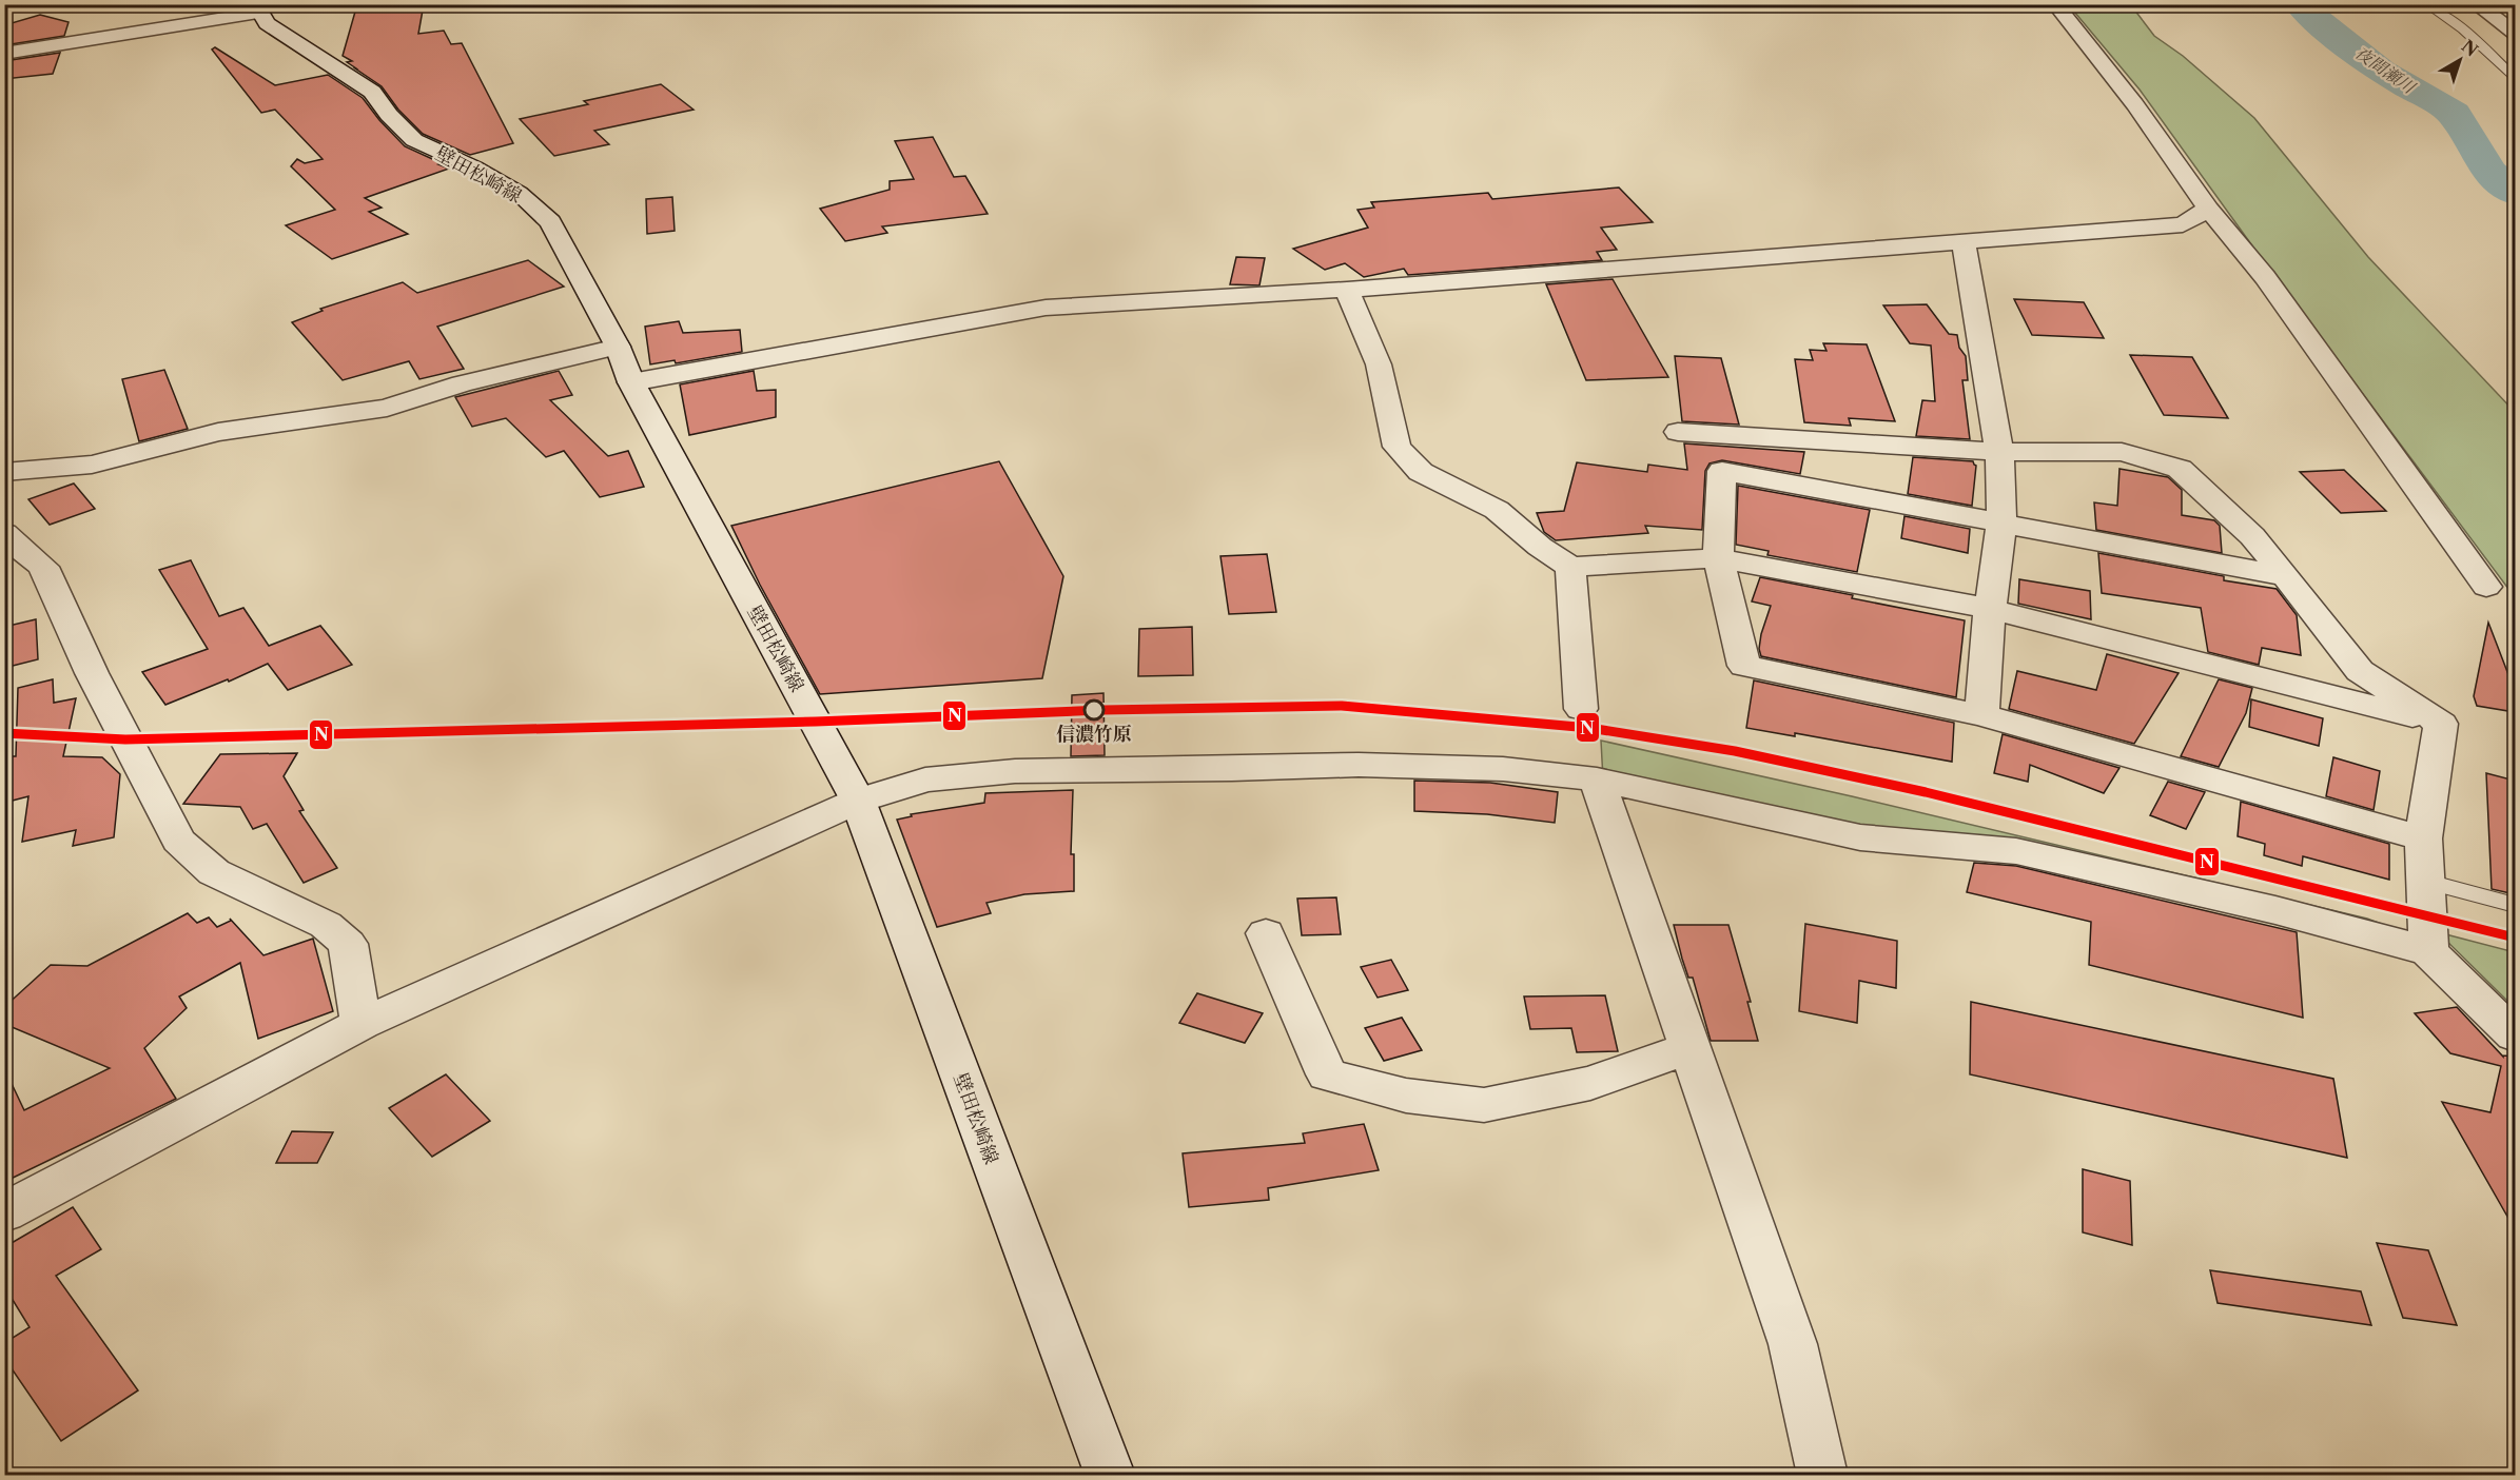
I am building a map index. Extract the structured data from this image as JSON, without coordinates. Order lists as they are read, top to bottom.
{
  "streets": {
    "street": ["壁田松崎線"]
  },
  "water": ["夜間瀬川"],
  "places": ["信濃竹原"],
  "lines": ["transit line N"],
  "north": "top right"
}
